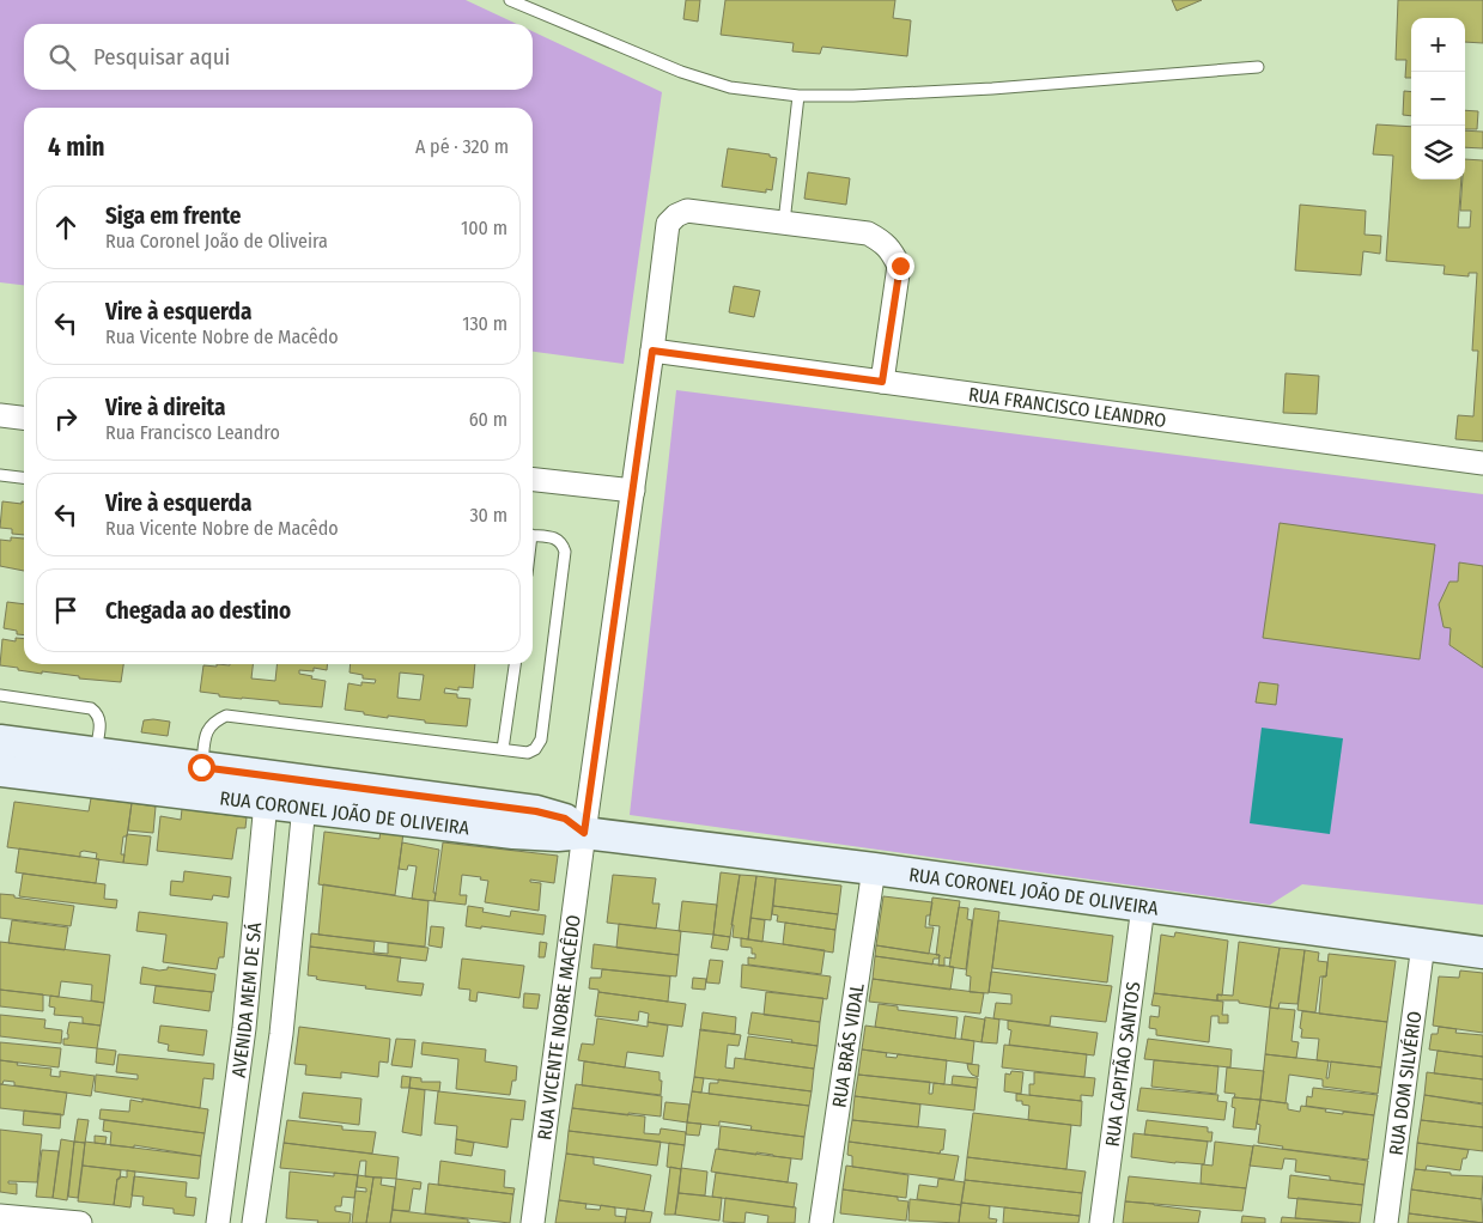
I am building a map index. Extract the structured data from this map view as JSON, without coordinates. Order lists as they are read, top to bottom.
{
  "streets": {
    "street": [
      "RUA FRANCISCO LEANDRO",
      "RUA CORONEL JOÃO DE OLIVEIRA",
      "AVENIDA MEM DE SÁ",
      "RUA VICENTE NOBRE MACÊDO",
      "RUA BRÁS VIDAL",
      "RUA CAPITÃO SANTOS",
      "RUA DOM SILVÉRIO"
    ]
  },
  "crossings": [
    ["RUA FRANCISCO LEANDRO", "RUA VICENTE NOBRE MACÊDO"],
    ["RUA CORONEL JOÃO DE OLIVEIRA", "AVENIDA MEM DE SÁ"],
    ["RUA CORONEL JOÃO DE OLIVEIRA", "RUA VICENTE NOBRE MACÊDO"],
    ["RUA CORONEL JOÃO DE OLIVEIRA", "RUA BRÁS VIDAL"],
    ["RUA CORONEL JOÃO DE OLIVEIRA", "RUA CAPITÃO SANTOS"],
    ["RUA CORONEL JOÃO DE OLIVEIRA", "RUA DOM SILVÉRIO"]
  ],
  "page": {
    "map_buttons": ["+", "−"],
    "search": "Pesquisar aqui",
    "heading": ["4 min", "A pé · 320 m"],
    "list": [
      ["Siga em frente", "Rua Coronel João de Oliveira", "100 m"],
      ["Vire à esquerda", "Rua Vicente Nobre de Macêdo", "130 m"],
      ["Vire à direita", "Rua Francisco Leandro", "60 m"],
      ["Vire à esquerda", "Rua Vicente Nobre de Macêdo", "30 m"],
      "Chegada ao destino"
    ]
  }
}
